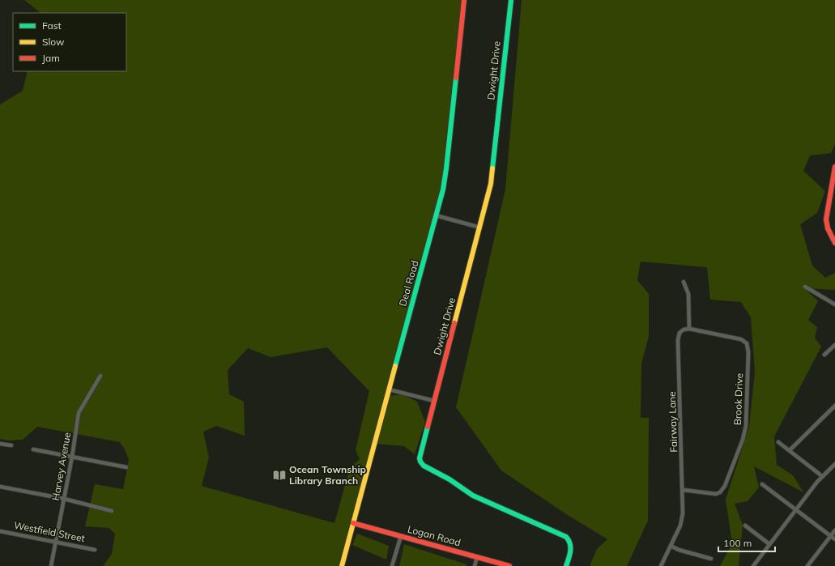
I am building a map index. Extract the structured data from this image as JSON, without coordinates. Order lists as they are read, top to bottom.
{
  "streets": {
    "street": [
      "Dwight Drive",
      "Deal Road",
      "Brook Drive",
      "Fairway Lane",
      "Harvey Avenue",
      "Westfield Street",
      "Logan Road"
    ]
  },
  "crossings": [
    ["Deal Road", "Logan Road"],
    ["Brook Drive", "Fairway Lane"],
    ["Harvey Avenue", "Westfield Street"]
  ],
  "places": {
    "library": ["Ocean Township Library Branch"]
  },
  "legend": ["Fast", "Slow", "Jam"],
  "scale_bar": "100 m"
}
